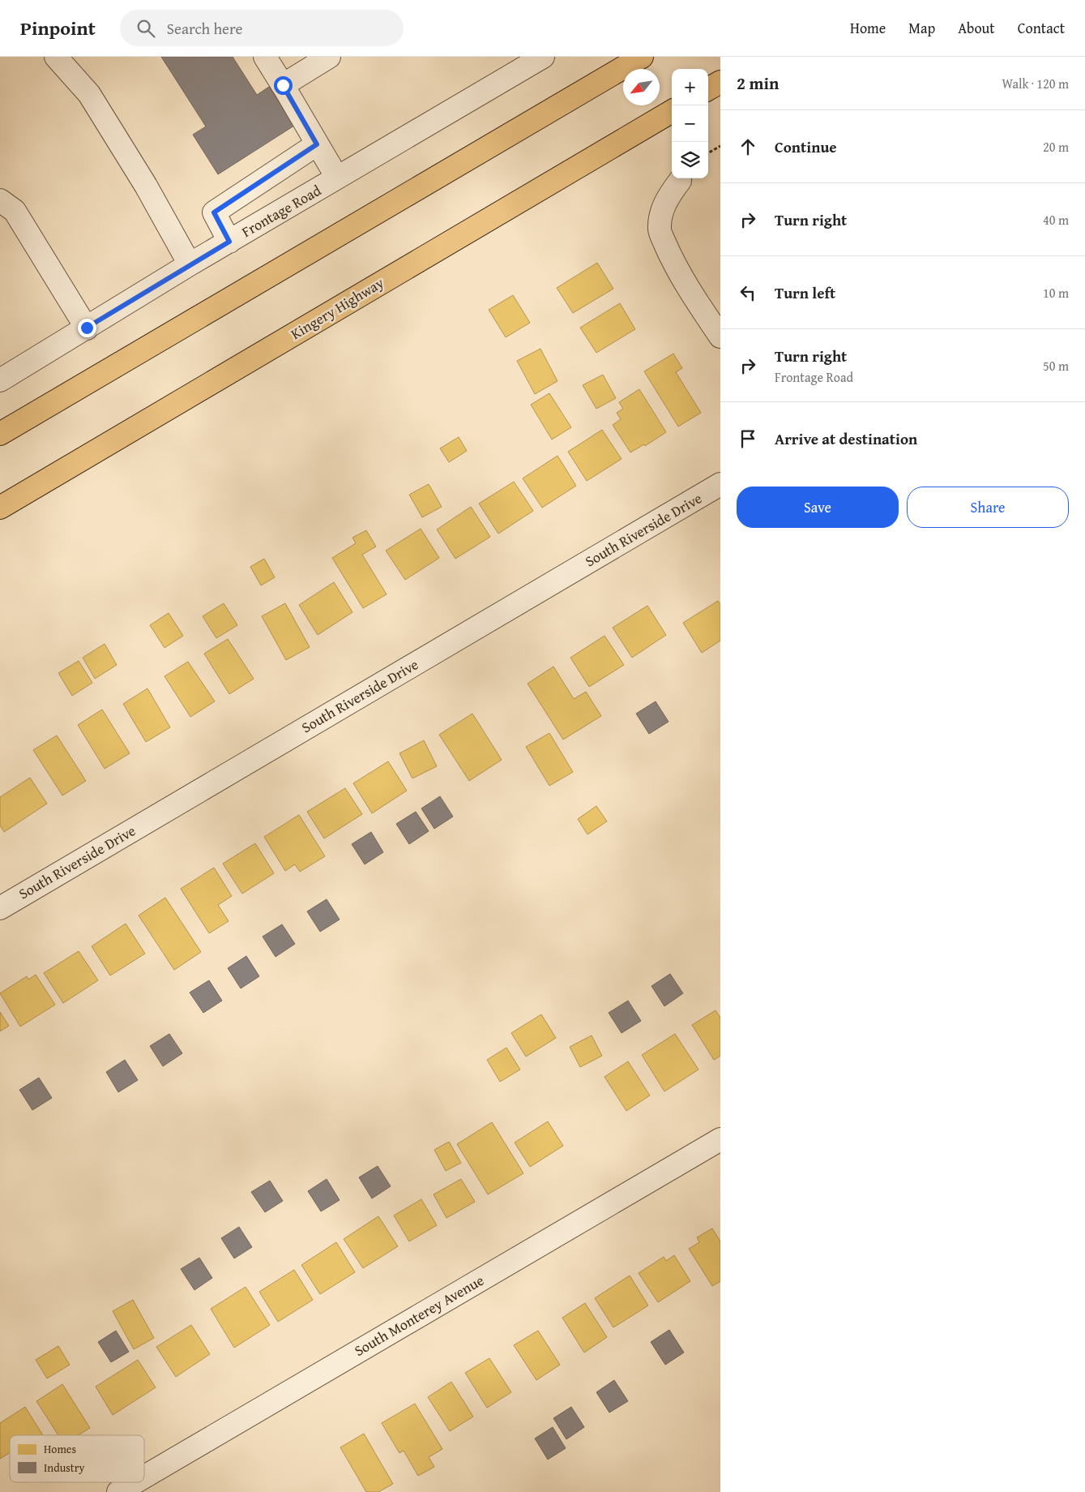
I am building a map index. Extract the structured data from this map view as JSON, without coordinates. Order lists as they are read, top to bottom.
{
  "streets": {
    "highway": ["Kingery Highway"],
    "street": ["Frontage Road", "South Riverside Drive", "South Monterey Avenue"]
  },
  "legend": ["Homes", "Industry"],
  "north": "bottom left",
  "page": {
    "header": "Pinpoint",
    "search": "Search here",
    "nav": [
      "Home",
      "Map",
      "About",
      "Contact"
    ],
    "heading": ["2 min", "Walk · 120 m"],
    "map_buttons": ["+", "−"],
    "list": [
      ["Continue", "20 m"],
      ["Turn right", "40 m"],
      ["Turn left", "10 m"],
      ["Turn right", "Frontage Road", "50 m"],
      "Arrive at destination"
    ],
    "buttons": ["Save", "Share"]
  }
}
